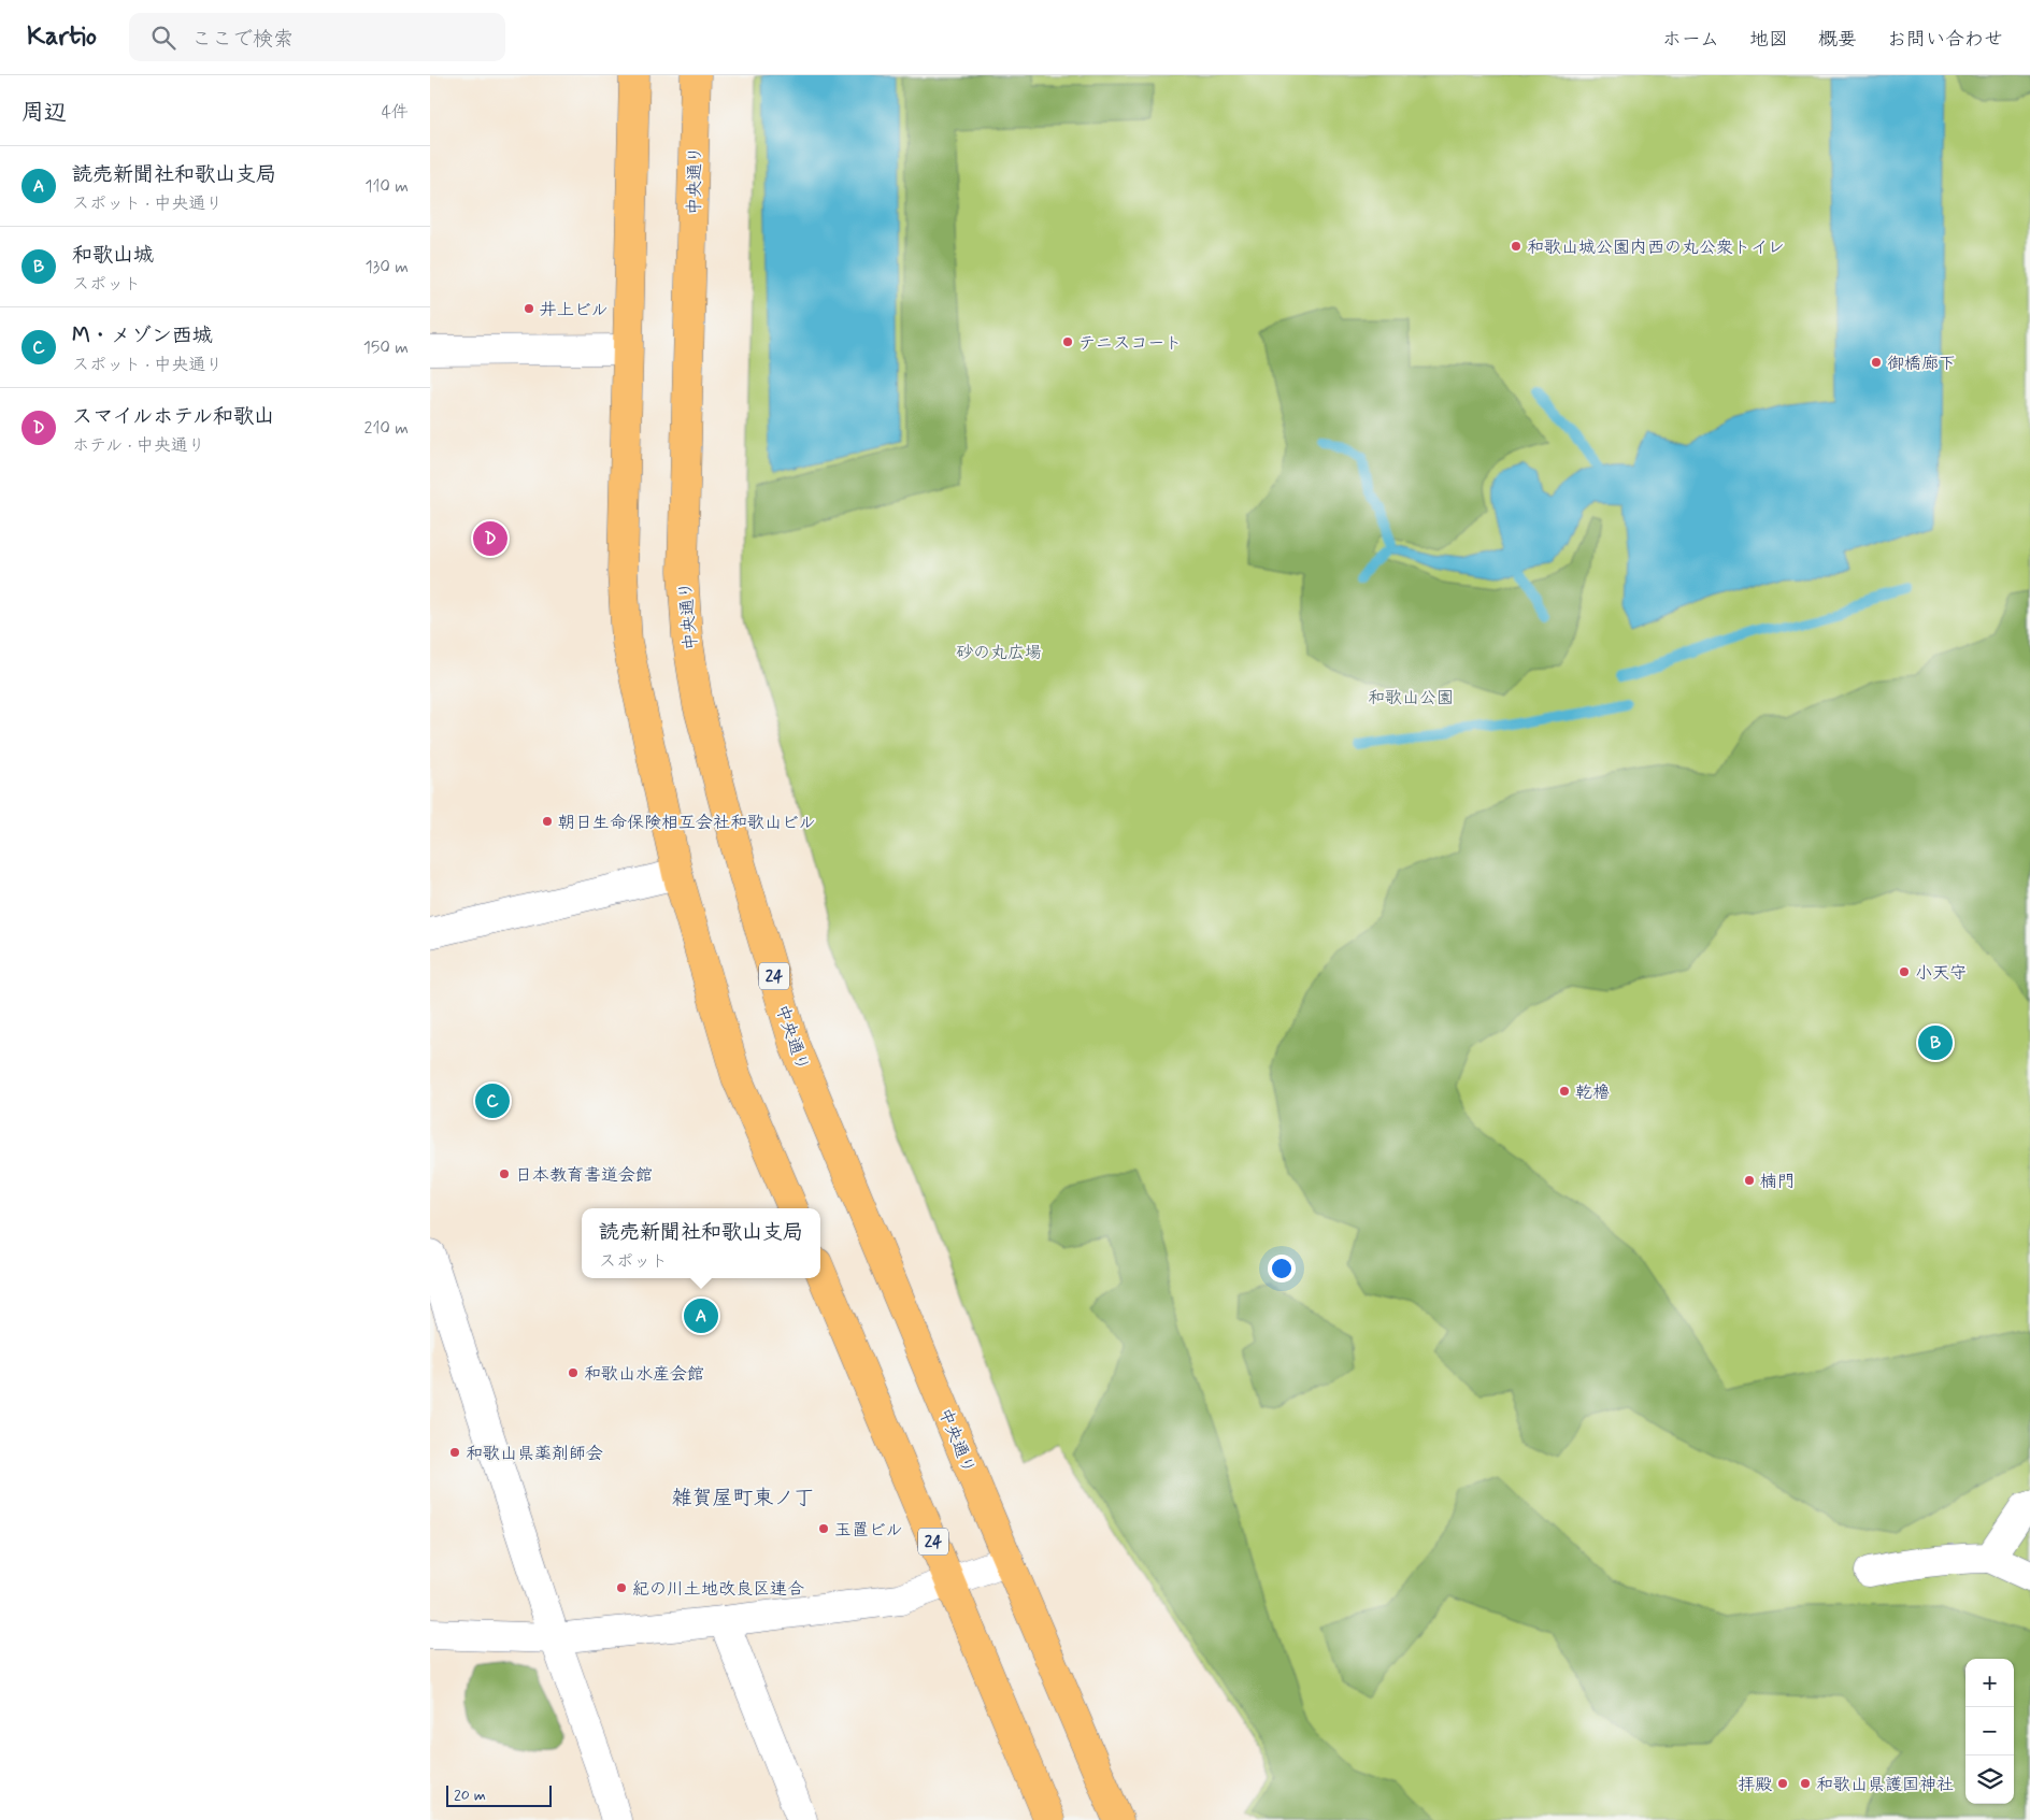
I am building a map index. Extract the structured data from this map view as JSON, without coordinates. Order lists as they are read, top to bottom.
{
  "streets": {
    "highway": ["中央通り", "24"]
  },
  "districts": ["雑賀屋町東ノ丁"],
  "parks": ["砂の丸広場", "和歌山公園"],
  "places": [
    "和歌山城公園内西の丸公衆トイレ",
    "井上ビル",
    "テニスコート",
    "御橋廊下",
    "朝日生命保険相互会社和歌山ビル",
    "小天守",
    "乾櫓",
    "日本教育書道会館",
    "楠門",
    "和歌山水産会館",
    "和歌山県薬剤師会",
    "玉置ビル",
    "紀の川土地改良区連合",
    "拝殿",
    "和歌山県護国神社"
  ],
  "scale_bar": "20 m",
  "page": {
    "header": "Kartio",
    "search": "ここで検索",
    "nav": [
      "ホーム",
      "地図",
      "概要",
      "お問い合わせ"
    ],
    "heading": ["周辺", "4件"],
    "list": [
      {
        "mark": "A",
        "name": "読売新聞社和歌山支局",
        "note": "スポット · 中央通り",
        "value": "110 m"
      },
      {
        "mark": "B",
        "name": "和歌山城",
        "note": "スポット",
        "value": "130 m"
      },
      {
        "mark": "C",
        "name": "M・メゾン西城",
        "note": "スポット · 中央通り",
        "value": "150 m"
      },
      {
        "mark": "D",
        "name": "スマイルホテル和歌山",
        "note": "ホテル · 中央通り",
        "value": "210 m"
      }
    ],
    "pins": [
      "D",
      "B",
      "C",
      "A"
    ],
    "popup": ["読売新聞社和歌山支局", "スポット"],
    "map_buttons": ["+", "−"],
    "scale": "20 m"
  }
}
